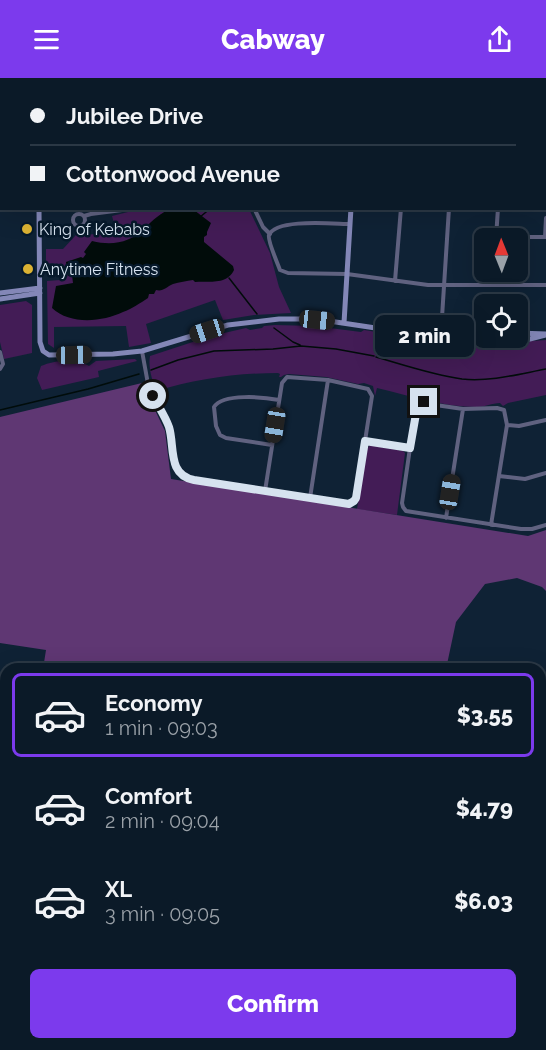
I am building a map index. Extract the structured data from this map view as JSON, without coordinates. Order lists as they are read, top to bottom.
{
  "places": ["King of Kebabs", "Anytime Fitness"],
  "north": "top",
  "page": {
    "header": "Cabway",
    "banner": ["Jubilee Drive", "Cottonwood Avenue"],
    "bubble": "2 min",
    "list": [
      {
        "name": "Economy",
        "note": "1 min · 09:03",
        "value": "$3.55"
      },
      {
        "name": "Comfort",
        "note": "2 min · 09:04",
        "value": "$4.79"
      },
      {
        "name": "XL",
        "note": "3 min · 09:05",
        "value": "$6.03"
      }
    ],
    "buttons": "Confirm"
  }
}
